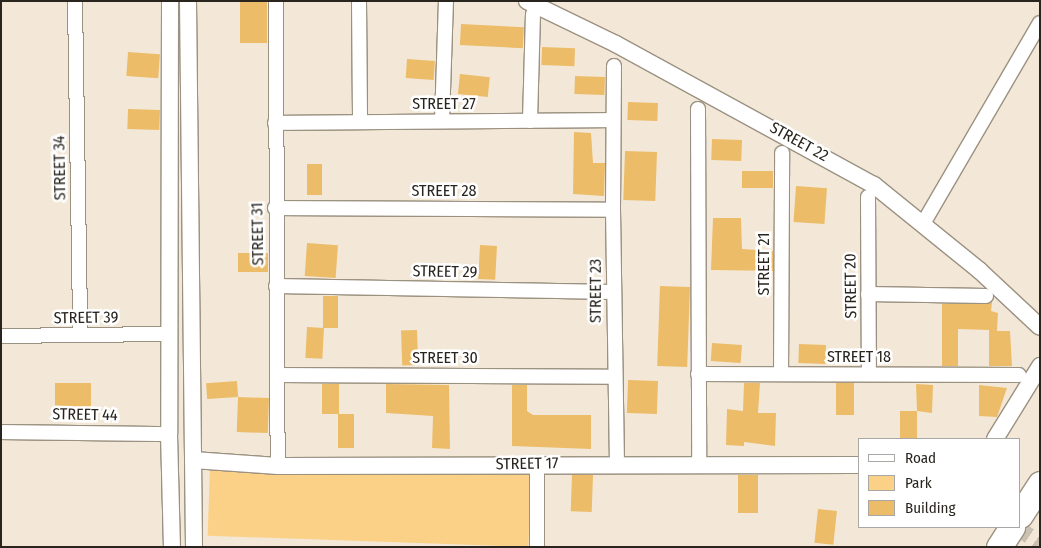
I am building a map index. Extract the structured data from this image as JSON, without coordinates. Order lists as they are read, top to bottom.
{
  "streets": {
    "street": [
      "STREET 27",
      "STREET 22",
      "STREET 34",
      "STREET 28",
      "STREET 31",
      "STREET 21",
      "STREET 29",
      "STREET 20",
      "STREET 23",
      "STREET 39",
      "STREET 18",
      "STREET 30",
      "STREET 44",
      "STREET 17"
    ]
  },
  "crossings": [
    ["STREET 27", "STREET 31"],
    ["STREET 27", "STREET 23"],
    ["STREET 34", "STREET 39"],
    ["STREET 28", "STREET 31"],
    ["STREET 28", "STREET 23"],
    ["STREET 31", "STREET 29"],
    ["STREET 31", "STREET 30"],
    ["STREET 31", "STREET 17"],
    ["STREET 21", "STREET 18"],
    ["STREET 29", "STREET 23"],
    ["STREET 20", "STREET 18"],
    ["STREET 23", "STREET 30"],
    ["STREET 23", "STREET 17"]
  ],
  "legend": ["Road", "Park", "Building"]
}
